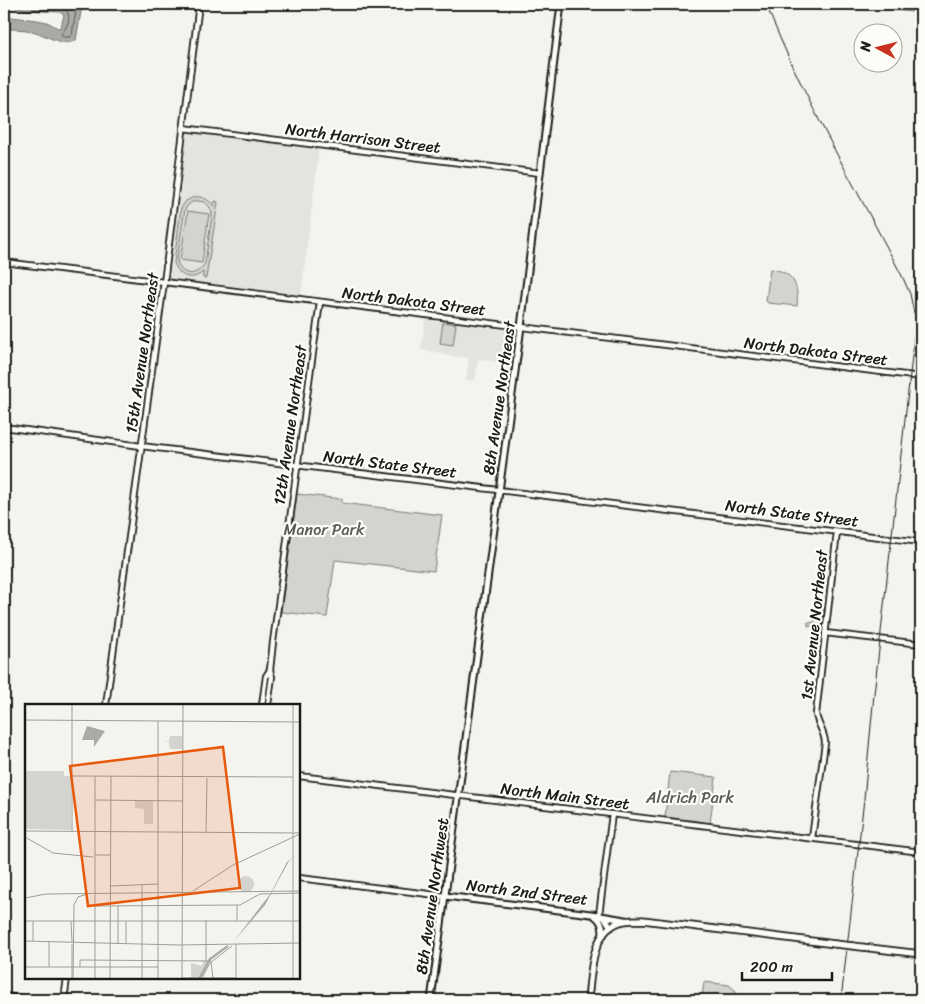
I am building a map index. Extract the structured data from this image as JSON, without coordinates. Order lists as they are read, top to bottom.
{
  "streets": {
    "main road": ["8th Avenue Northeast", "North 2nd Street", "8th Avenue Northwest"],
    "street": [
      "North Harrison Street",
      "North Dakota Street",
      "15th Avenue Northeast",
      "12th Avenue Northeast",
      "North State Street",
      "1st Avenue Northeast",
      "North Main Street"
    ]
  },
  "crossings": [
    ["North Harrison Street", "15th Avenue Northeast"],
    ["North Harrison Street", "8th Avenue Northeast"],
    ["North Dakota Street", "15th Avenue Northeast"],
    ["North Dakota Street", "8th Avenue Northeast"],
    ["North Dakota Street", "12th Avenue Northeast"],
    ["15th Avenue Northeast", "North State Street"],
    ["8th Avenue Northeast", "North State Street"],
    ["8th Avenue Northeast", "North Main Street"],
    ["8th Avenue Northeast", "8th Avenue Northwest"],
    ["12th Avenue Northeast", "North State Street"],
    ["North State Street", "1st Avenue Northeast"],
    ["1st Avenue Northeast", "North Main Street"],
    ["North Main Street", "8th Avenue Northwest"],
    ["North 2nd Street", "8th Avenue Northwest"]
  ],
  "parks": ["Manor Park", "Aldrich Park"],
  "scale_bar": "200 m",
  "north": "left"
}
